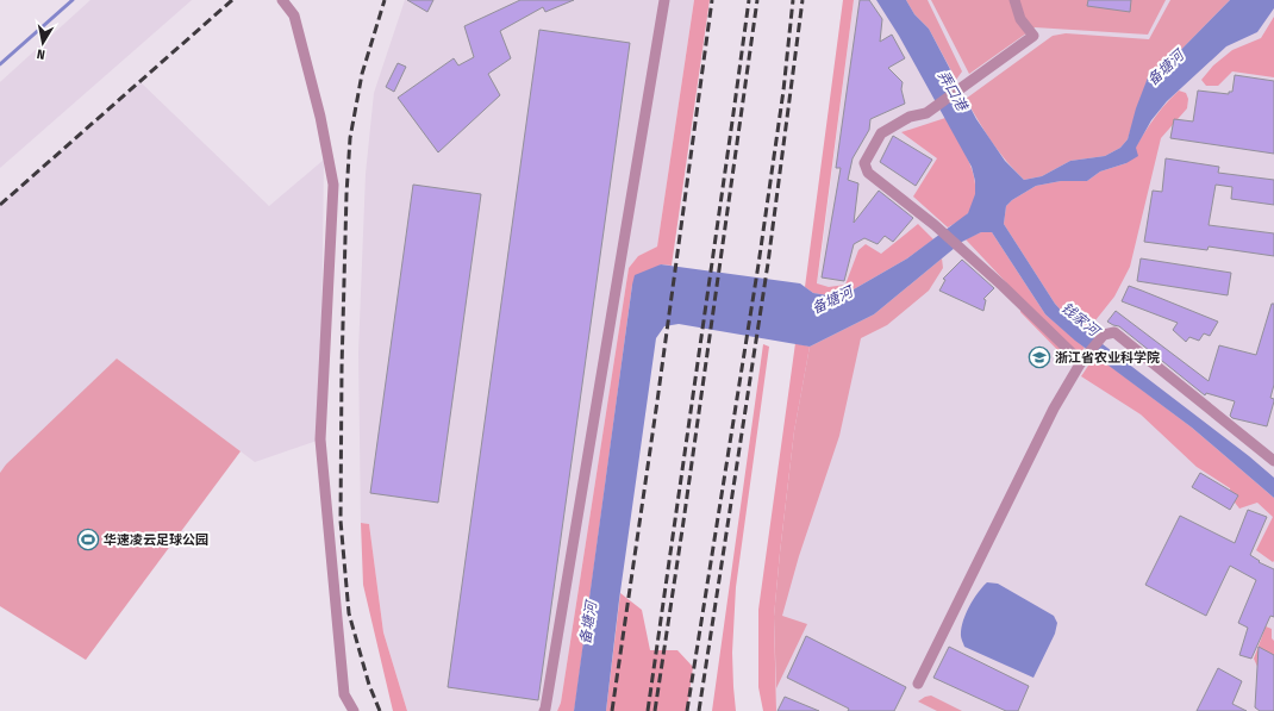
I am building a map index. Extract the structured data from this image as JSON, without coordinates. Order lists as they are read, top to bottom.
{
  "water": ["备塘河", "弄口港", "钱家河"],
  "places": {
    "school or university": ["浙江省农业科学院"],
    "sports": ["华速凌云足球公园"]
  },
  "north": "bottom"
}
